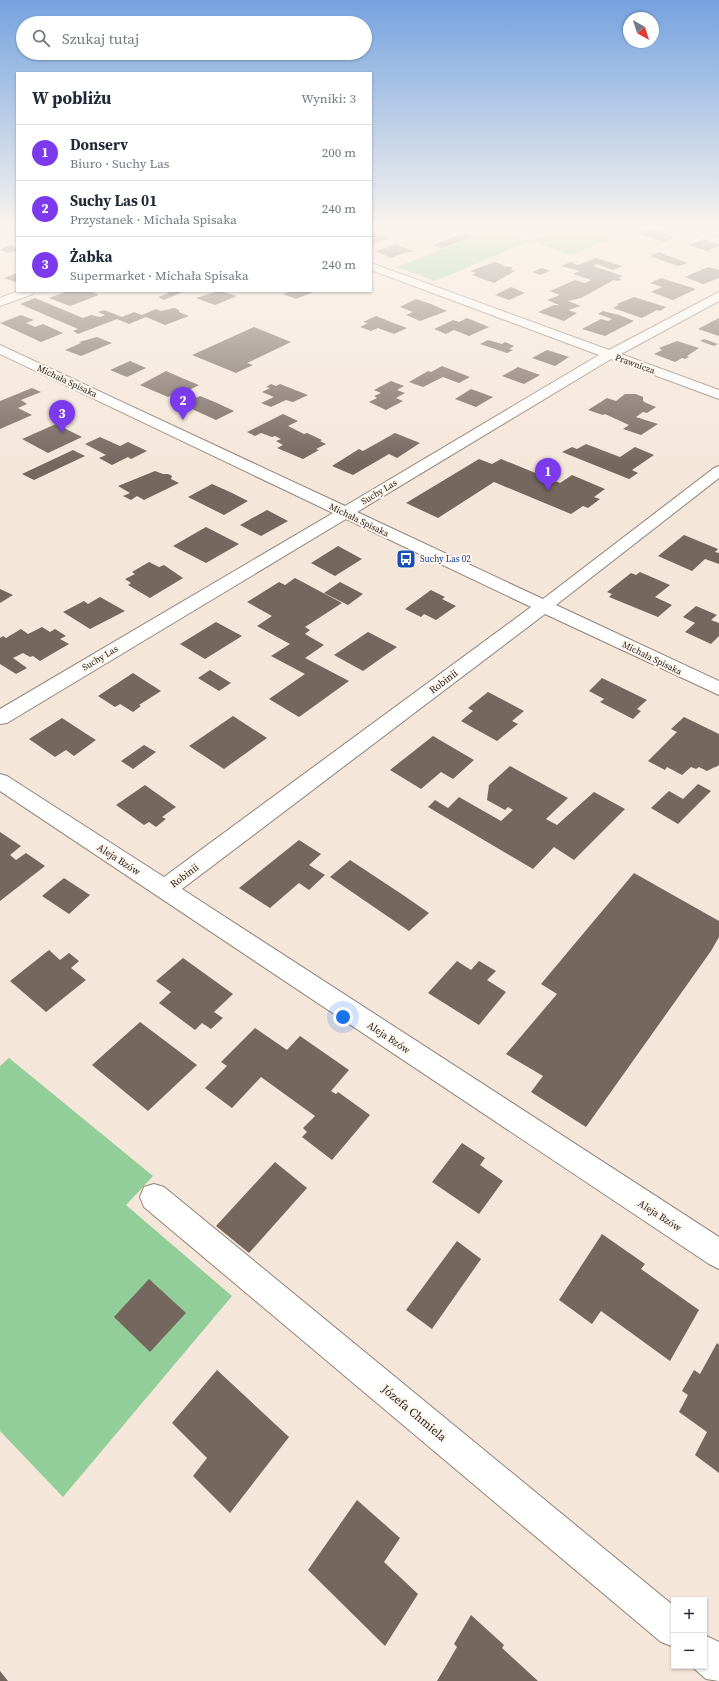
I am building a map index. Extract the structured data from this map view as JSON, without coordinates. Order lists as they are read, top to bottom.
{
  "streets": {
    "street": [
      "Prawnicza",
      "Michała Spisaka",
      "Suchy Las",
      "Robinii",
      "Aleja Bzów",
      "Józefa Chmiela"
    ]
  },
  "crossings": [
    ["Prawnicza", "Suchy Las"],
    ["Michała Spisaka", "Suchy Las"],
    ["Michała Spisaka", "Robinii"],
    ["Robinii", "Aleja Bzów"]
  ],
  "places": {
    "bus stop": ["Suchy Las 02"]
  },
  "north": "bottom right",
  "page": {
    "search": "Szukaj tutaj",
    "heading": ["W pobliżu", "Wyniki: 3"],
    "list": [
      {
        "mark": "1",
        "name": "Donserv",
        "note": "Biuro · Suchy Las",
        "value": "200 m"
      },
      {
        "mark": "2",
        "name": "Suchy Las 01",
        "note": "Przystanek · Michała Spisaka",
        "value": "240 m"
      },
      {
        "mark": "3",
        "name": "Żabka",
        "note": "Supermarket · Michała Spisaka",
        "value": "240 m"
      }
    ],
    "pins": ["2", "3", "1"],
    "map_buttons": ["+", "−"]
  }
}
